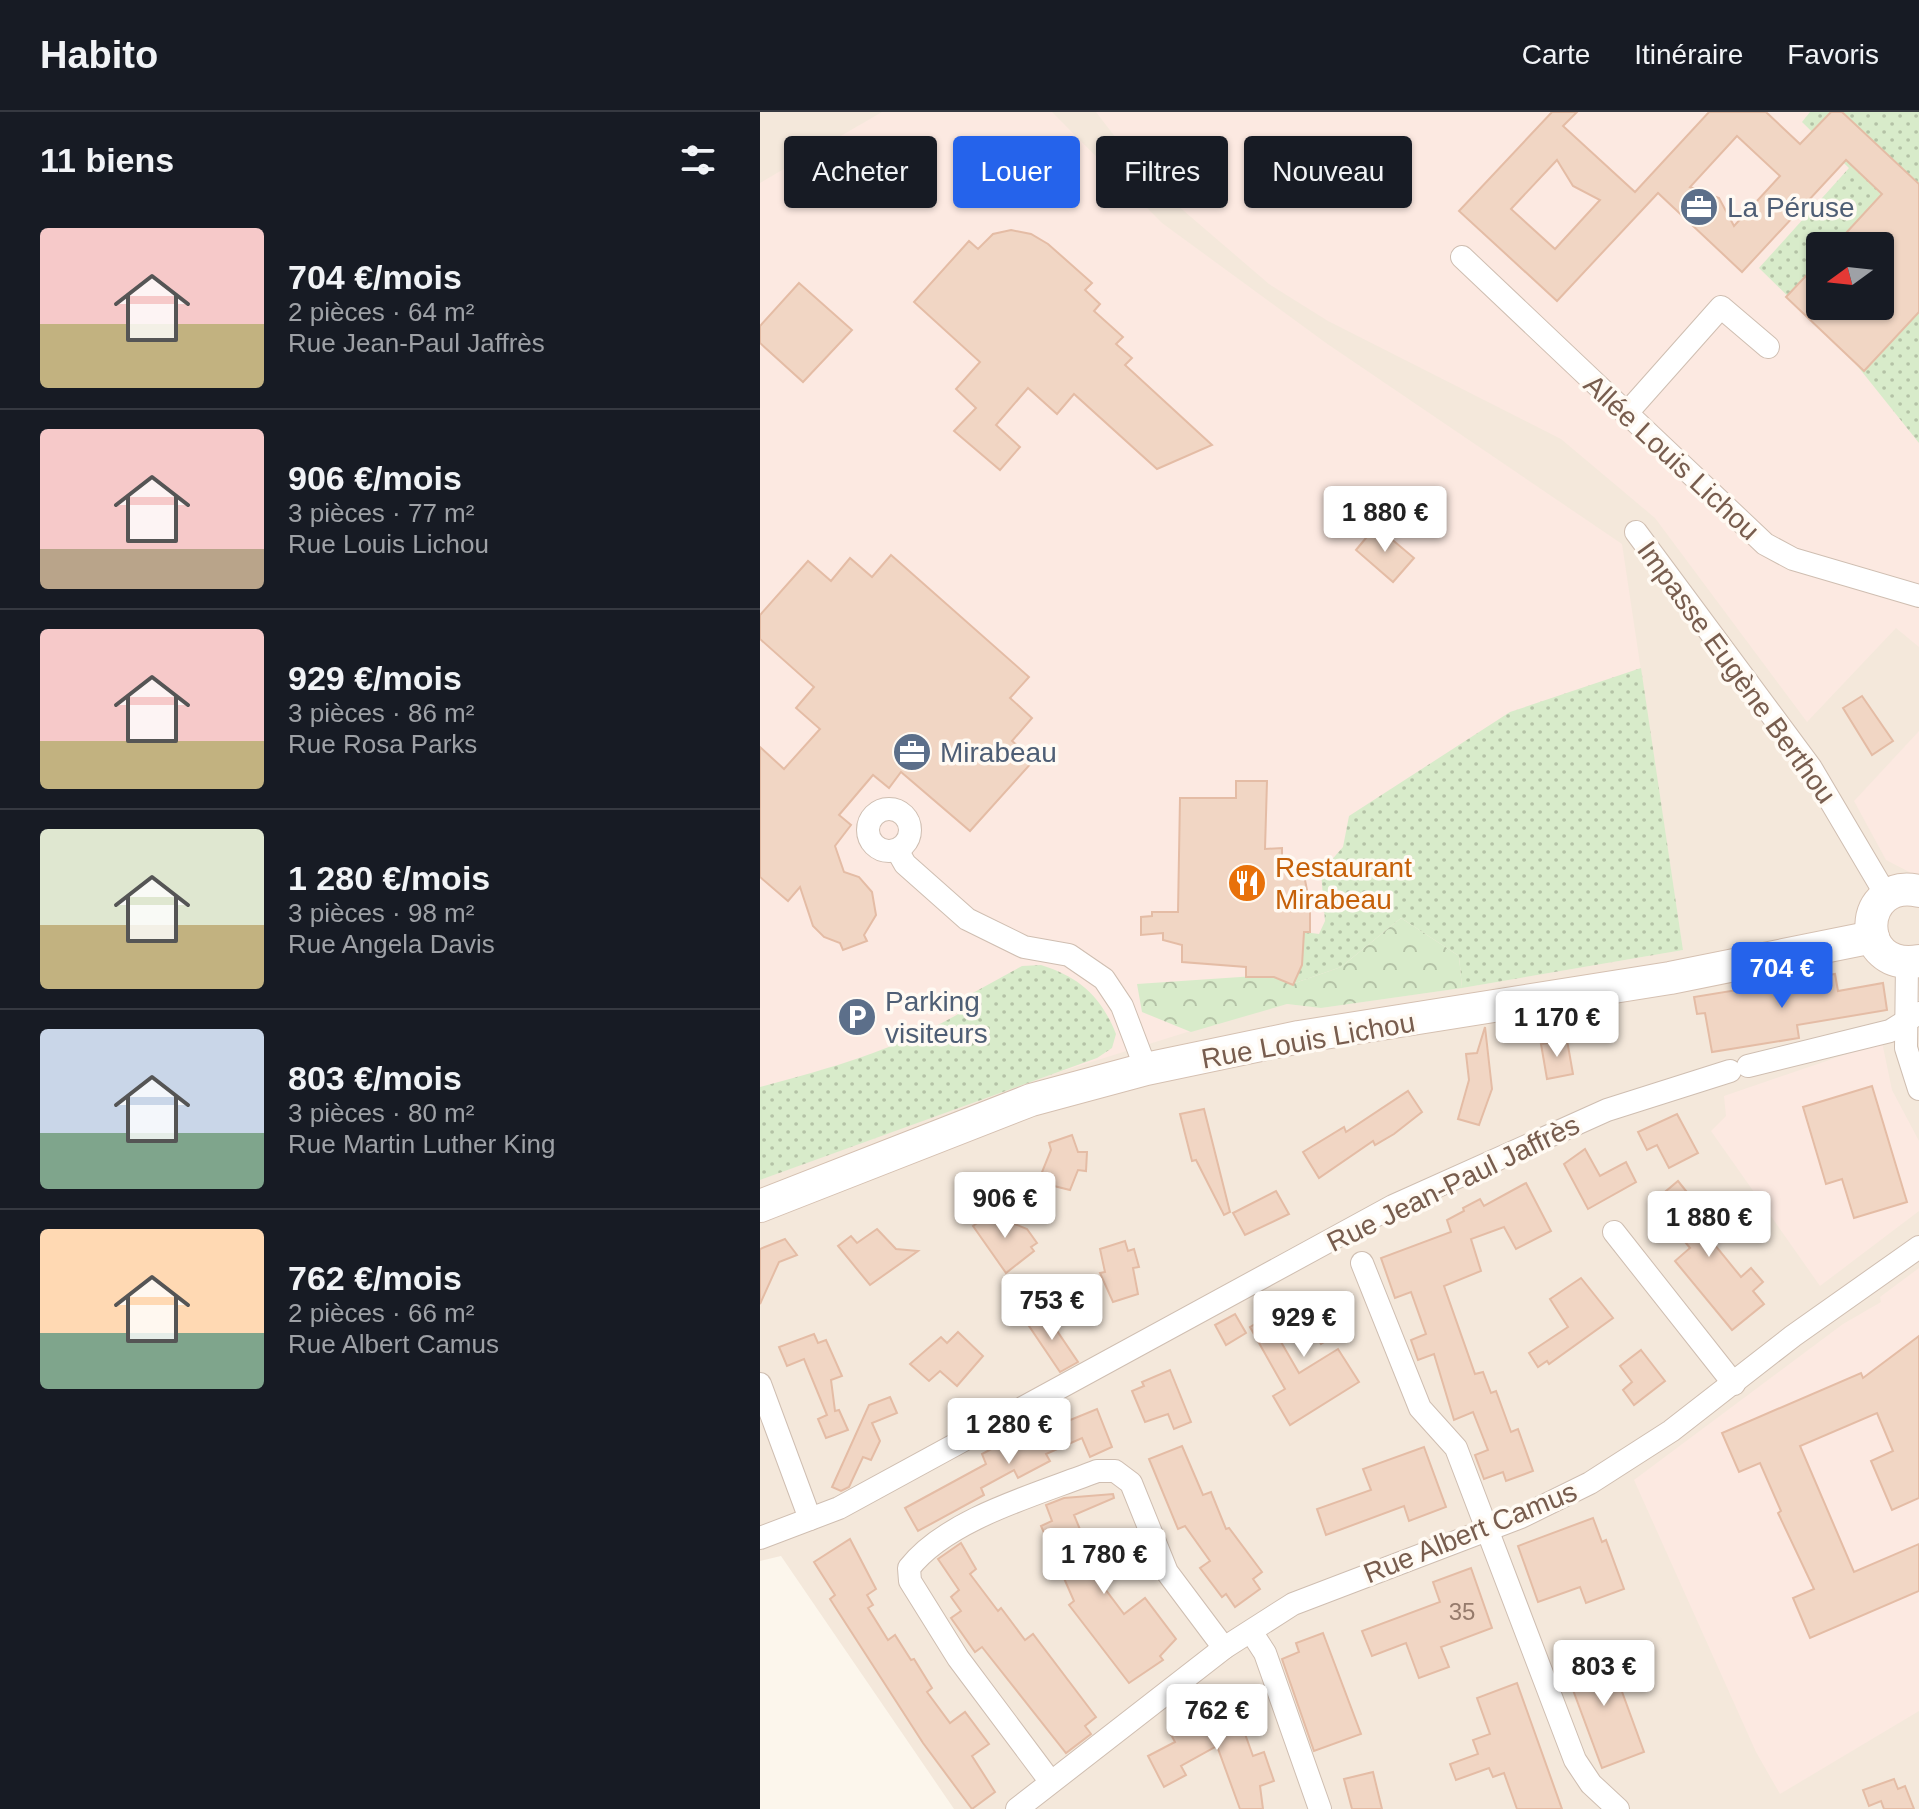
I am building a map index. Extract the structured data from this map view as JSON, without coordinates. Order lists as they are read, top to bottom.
{
  "streets": {
    "main road": ["Rue Louis Lichou"],
    "street": [
      "Allée Louis Lichou",
      "Impasse Eugène Berthou",
      "Rue Jean-Paul Jaffrès",
      "Rue Albert Camus"
    ]
  },
  "places": {
    "office": ["La Péruse", "Mirabeau"],
    "restaurant": ["Restaurant Mirabeau"],
    "parking": ["Parking visiteurs"]
  },
  "house_numbers": ["35"],
  "north": "left",
  "page": {
    "header": "Habito",
    "nav": ["Carte", "Itinéraire", "Favoris"],
    "heading": "11 biens",
    "chip": [
      "Acheter",
      "Louer",
      "Filtres",
      "Nouveau"
    ],
    "list": [
      {
        "name": "704 €/mois",
        "note": "2 pièces · 64 m² · Rue Jean-Paul Jaffrès"
      },
      {
        "name": "906 €/mois",
        "note": "3 pièces · 77 m² · Rue Louis Lichou"
      },
      {
        "name": "929 €/mois",
        "note": "3 pièces · 86 m² · Rue Rosa Parks"
      },
      {
        "name": "1 280 €/mois",
        "note": "3 pièces · 98 m² · Rue Angela Davis"
      },
      {
        "name": "803 €/mois",
        "note": "3 pièces · 80 m² · Rue Martin Luther King"
      },
      {
        "name": "762 €/mois",
        "note": "2 pièces · 66 m² · Rue Albert Camus"
      }
    ],
    "price": [
      "1 880 €",
      "704 €",
      "1 170 €",
      "906 €",
      "1 880 €",
      "753 €",
      "929 €",
      "1 280 €",
      "1 780 €",
      "803 €",
      "762 €"
    ]
  }
}
